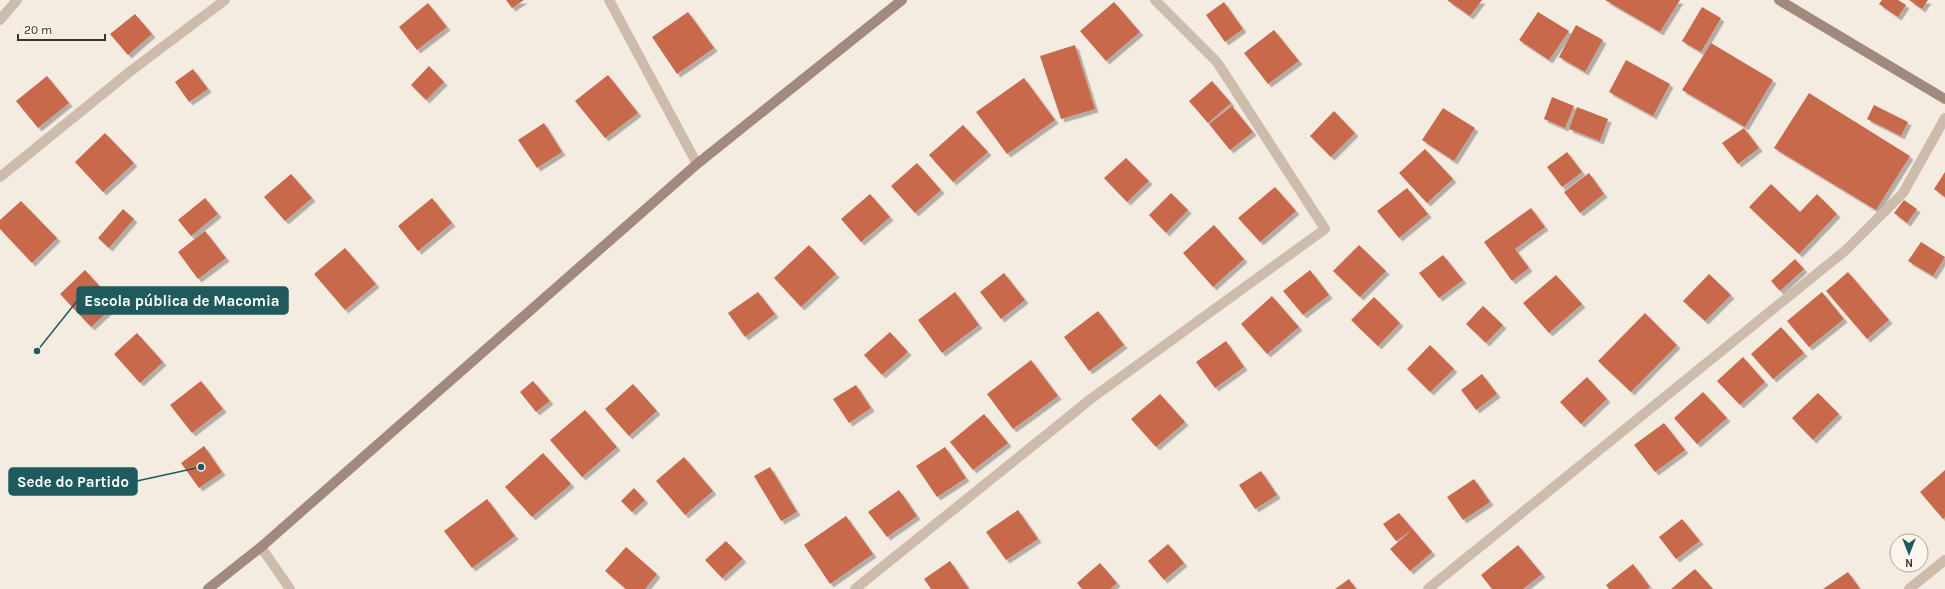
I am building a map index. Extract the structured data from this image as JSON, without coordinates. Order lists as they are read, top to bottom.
{
  "places": ["Escola pública de Macomia", "Sede do Partido"],
  "scale_bar": "20 m",
  "north": "bottom"
}
